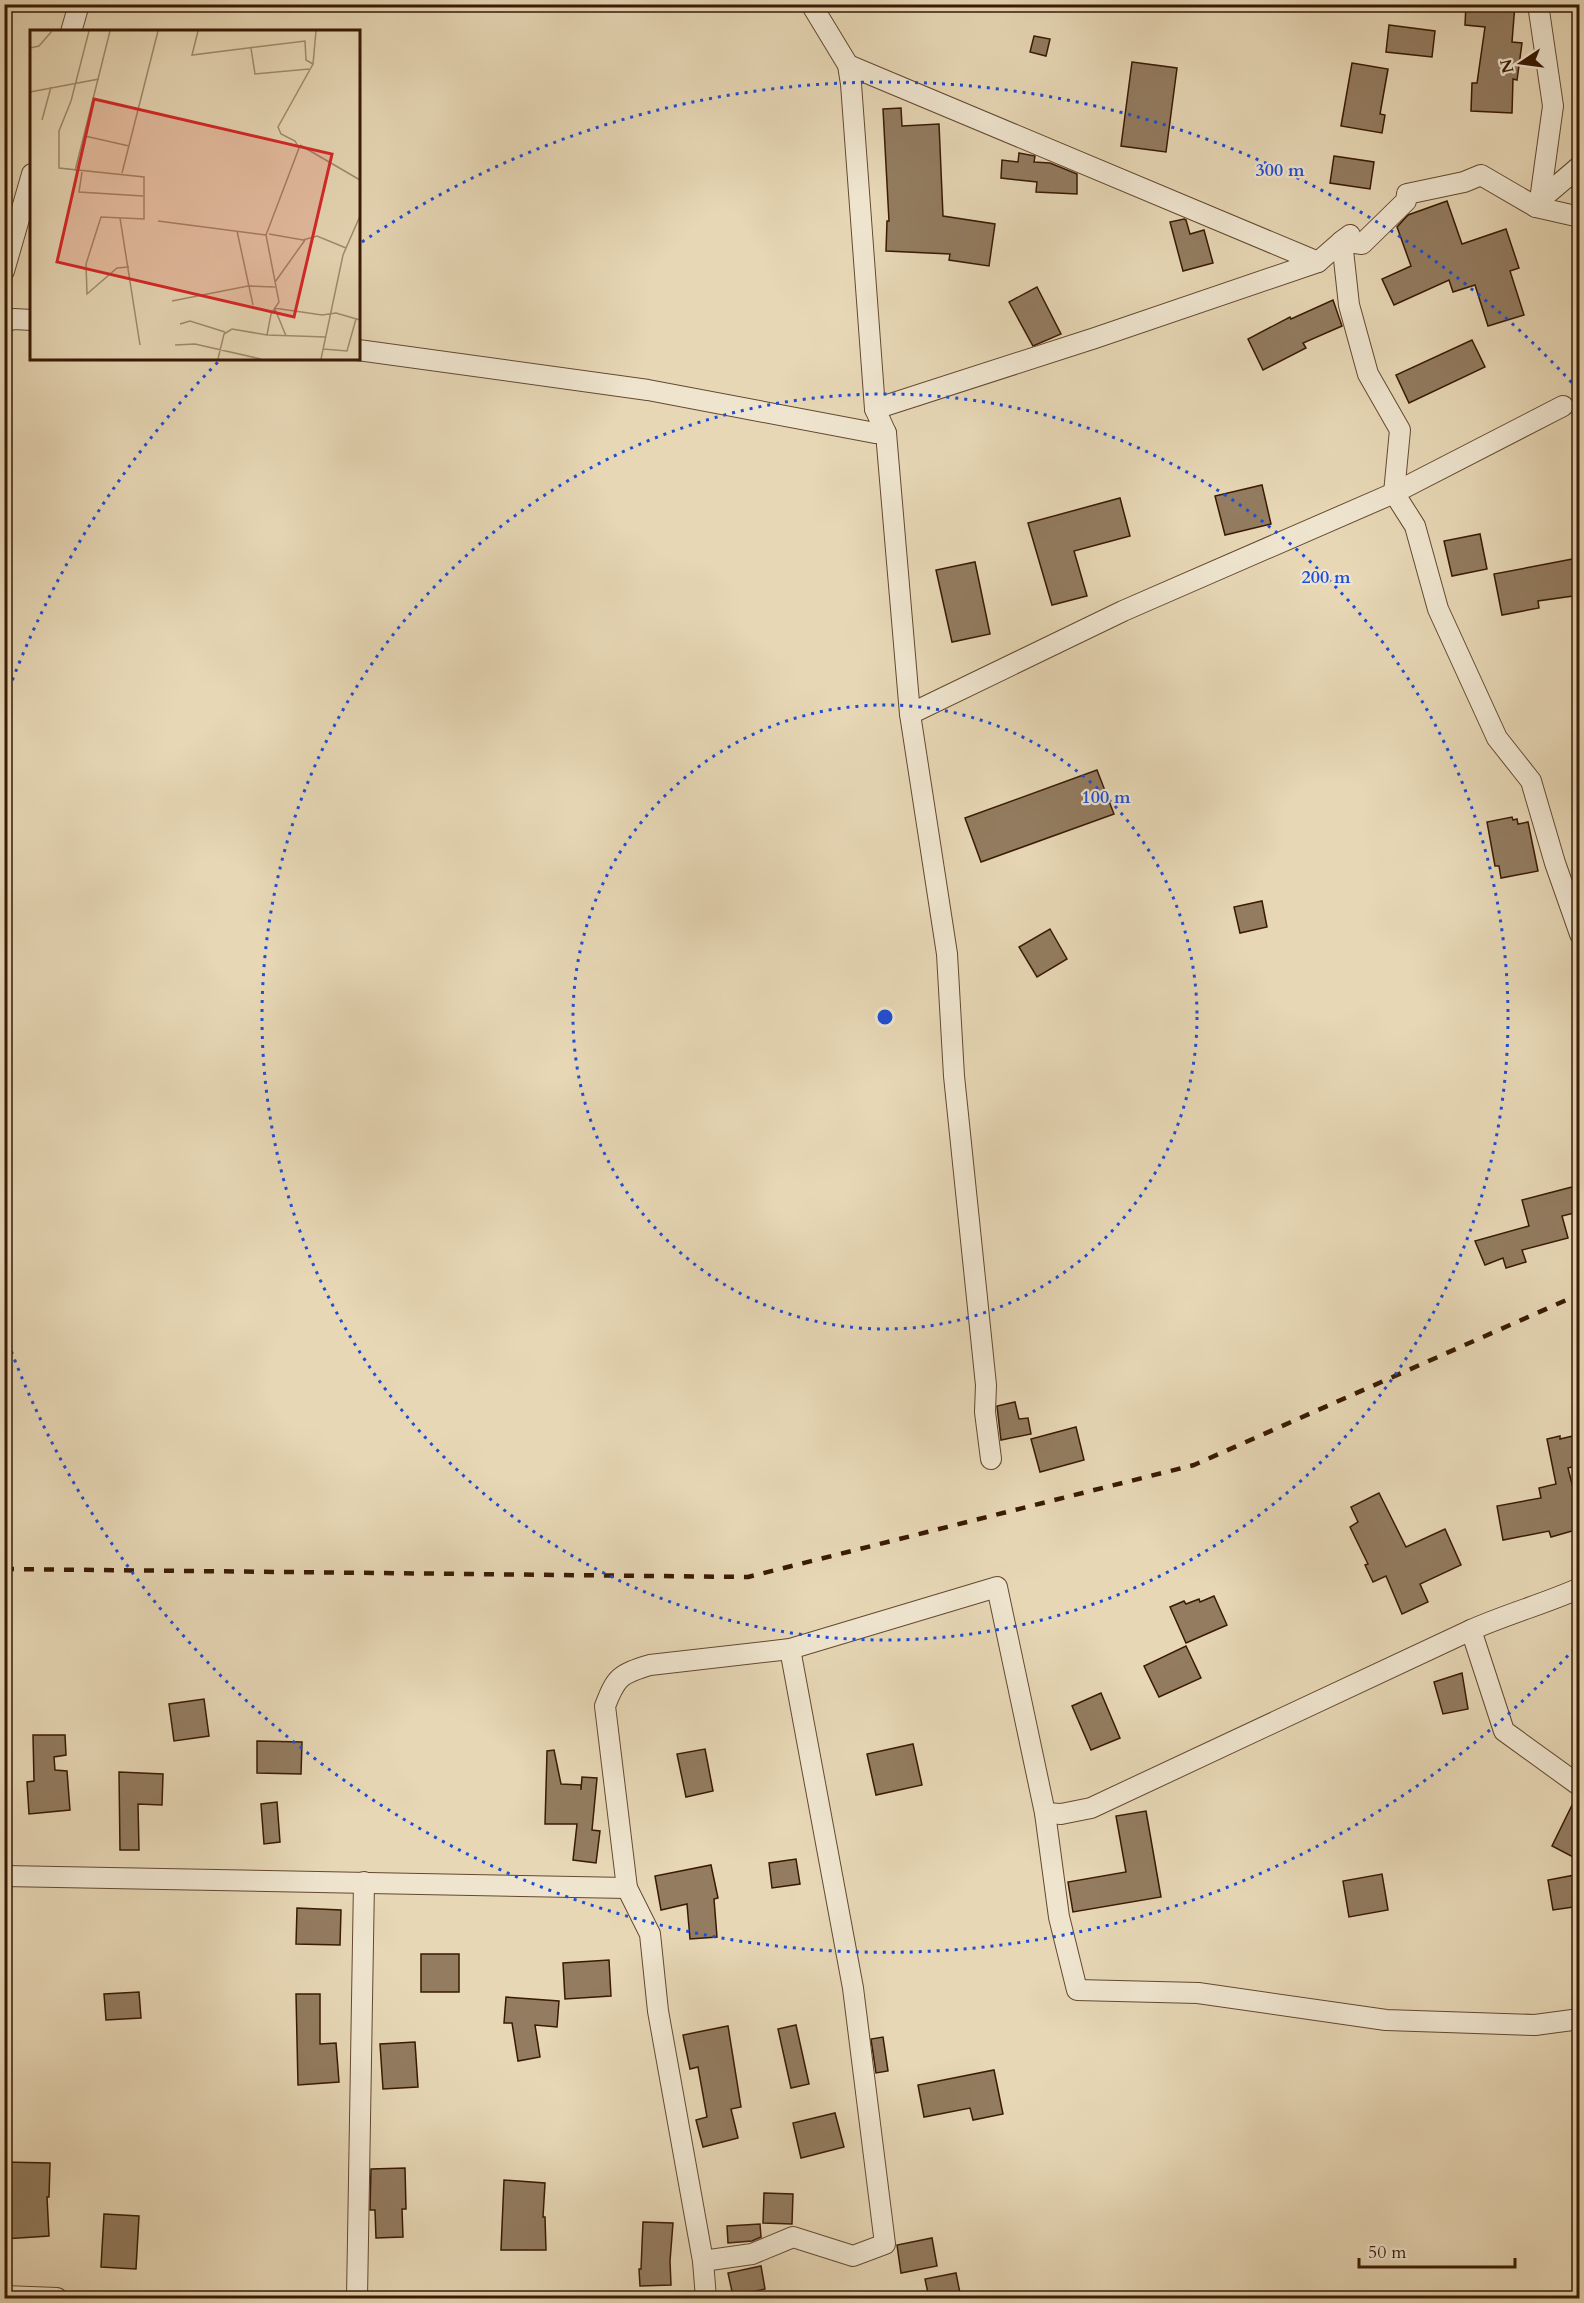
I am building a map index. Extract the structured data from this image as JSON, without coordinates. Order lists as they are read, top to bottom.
{
  "scale_bar": "50 m",
  "north": "left",
  "rings": ["300 m", "200 m", "100 m"]
}
